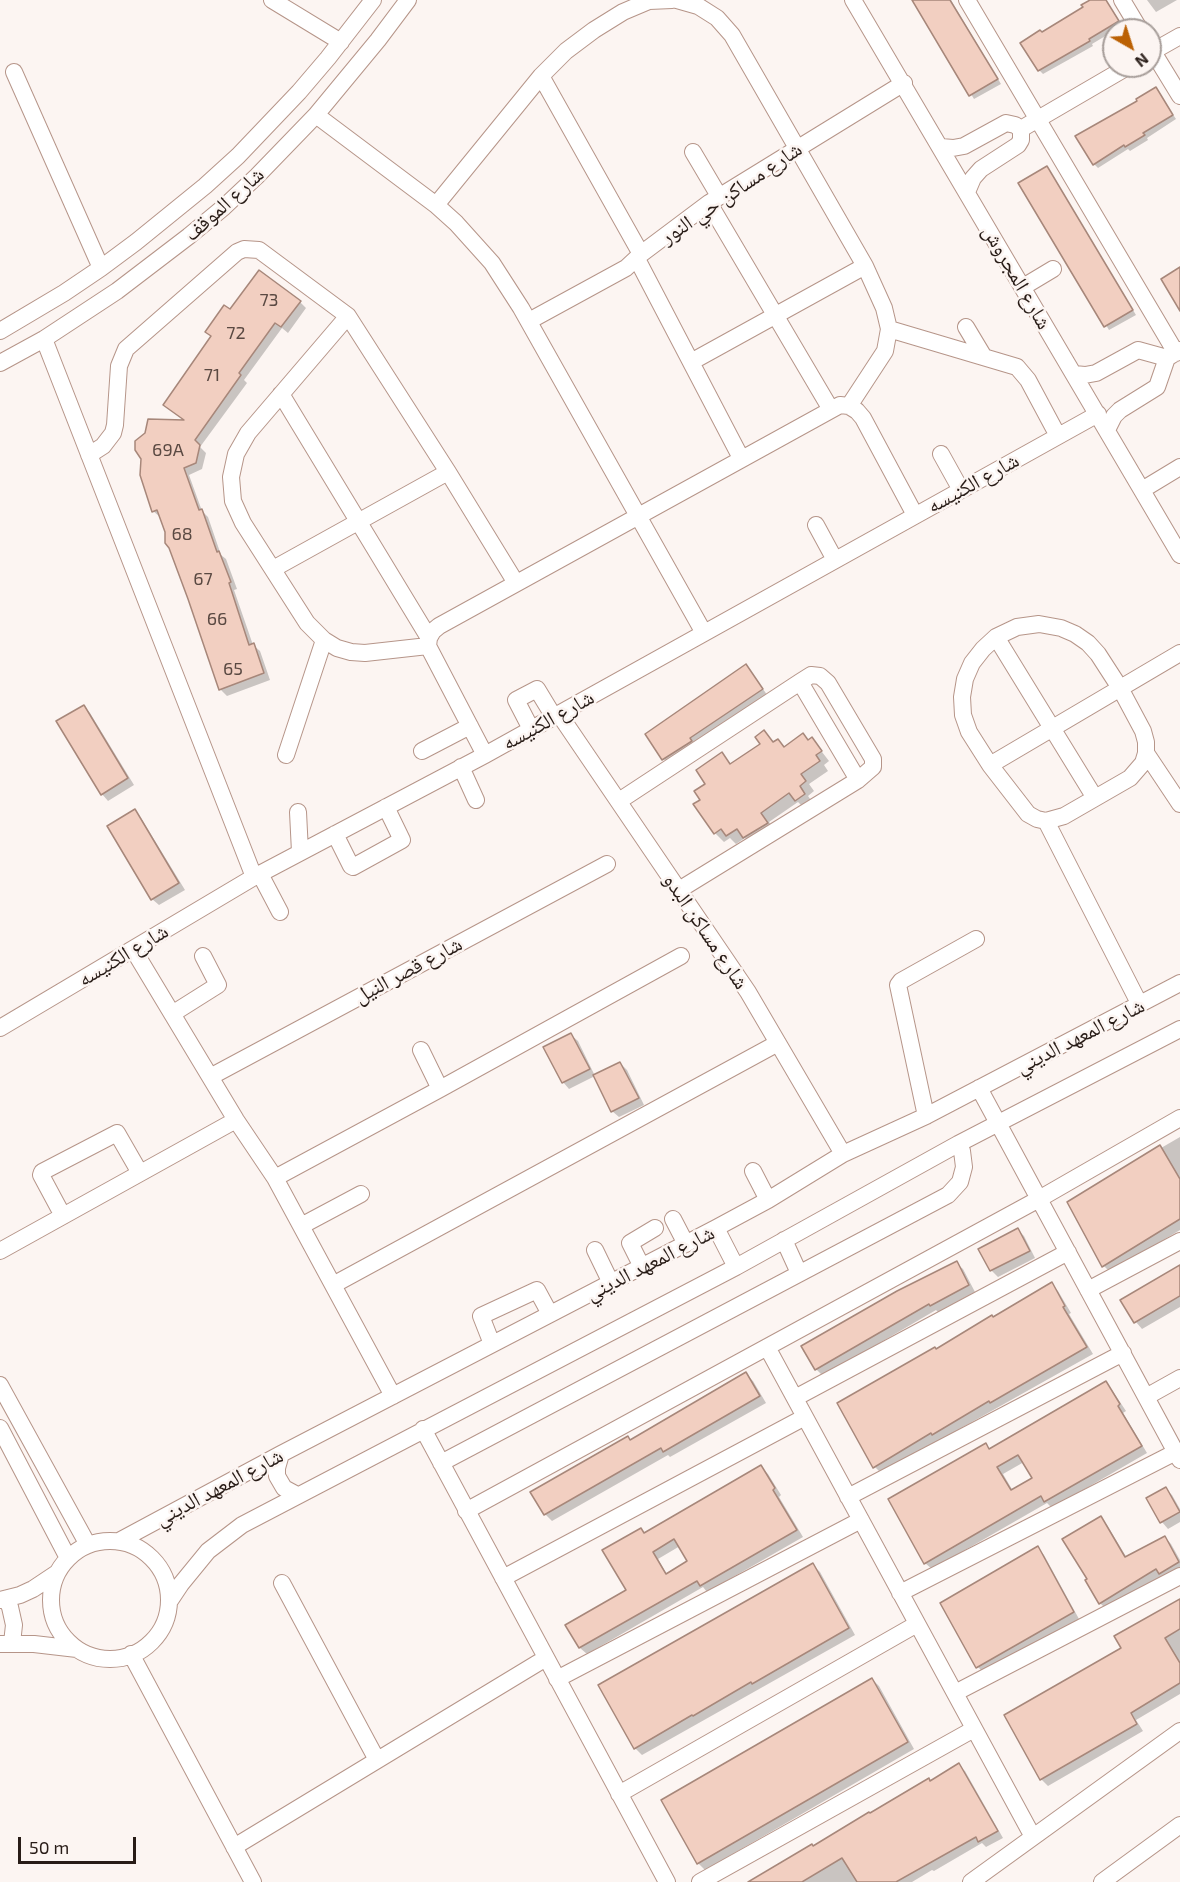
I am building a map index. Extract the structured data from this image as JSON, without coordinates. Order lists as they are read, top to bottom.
{
  "streets": {
    "street": [
      "شارع مساكن حي النور",
      "شارع الموقف",
      "شارع المجروش",
      "شارع الكنيسه",
      "شارع مساكن البدو",
      "شارع قصر النيل",
      "شارع المعهد الديني"
    ]
  },
  "crossings": [
    ["شارع مساكن حي النور", "شارع المجروش"],
    ["شارع المجروش", "شارع الكنيسه"],
    ["شارع الكنيسه", "شارع مساكن البدو"],
    ["شارع مساكن البدو", "شارع المعهد الديني"]
  ],
  "house_numbers": [
    "73",
    "72",
    "71",
    "69A",
    "68",
    "67",
    "66",
    "65"
  ],
  "scale_bar": "50 m",
  "north": "bottom right"
}
